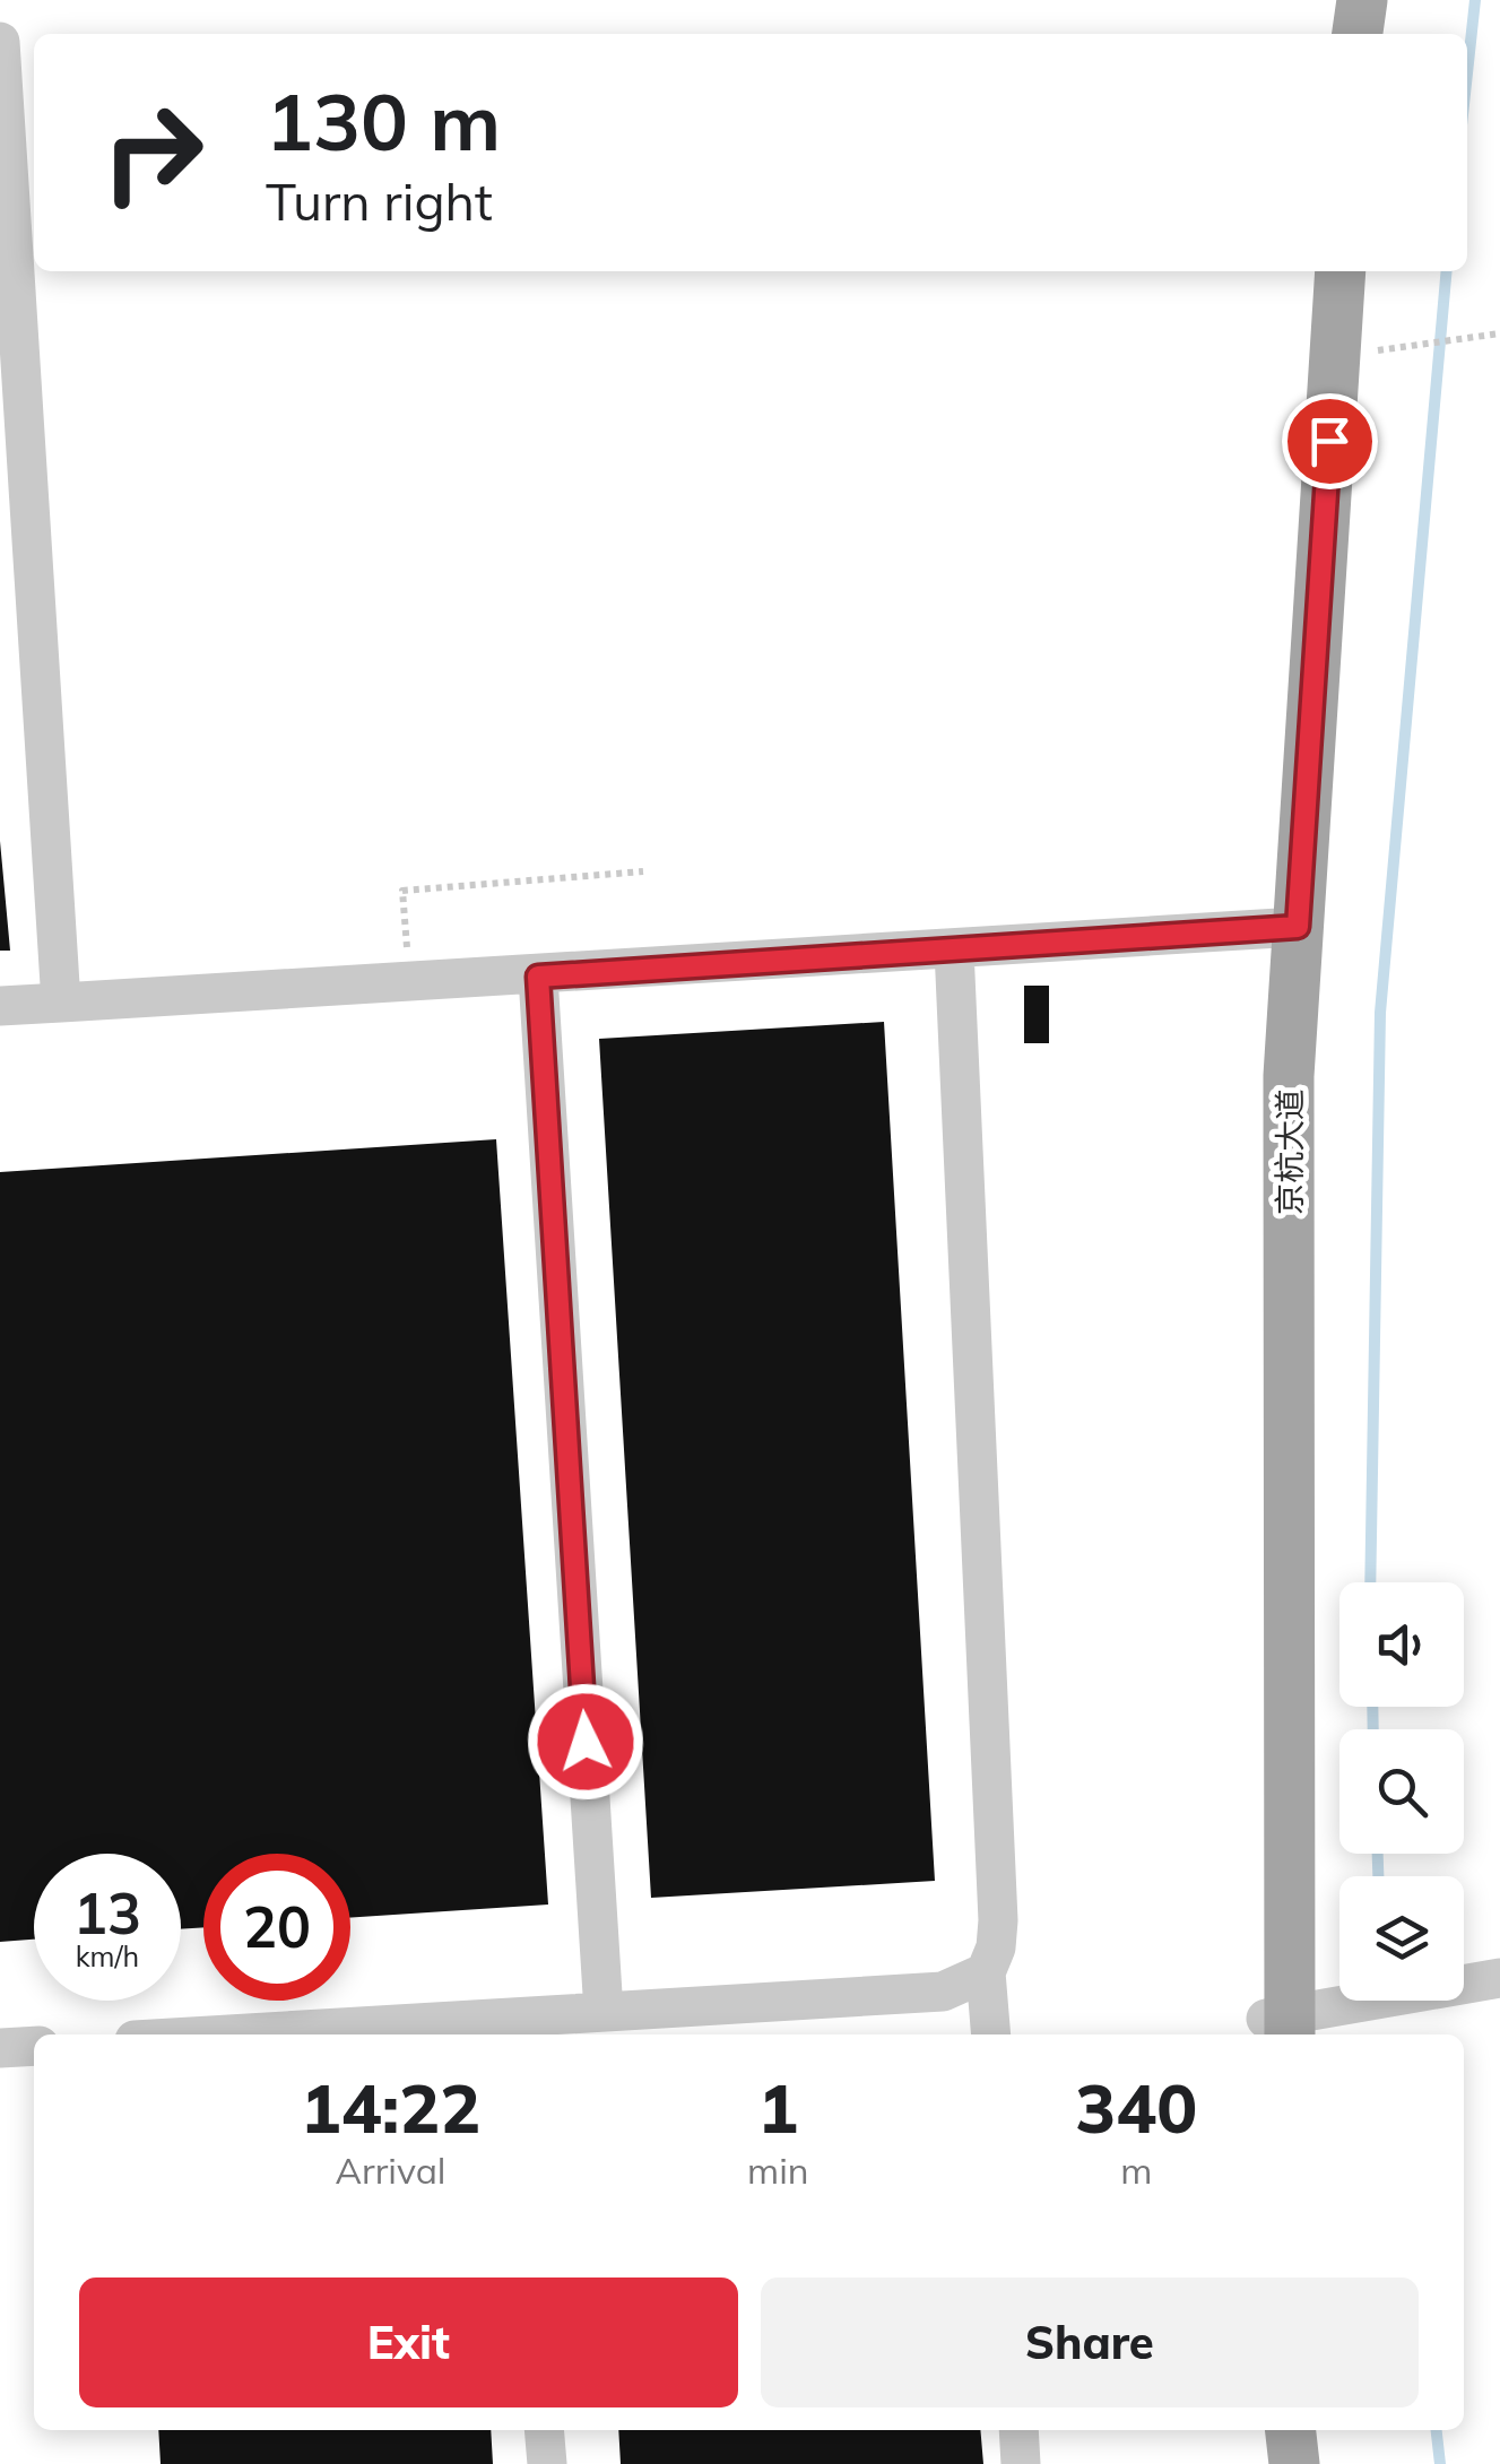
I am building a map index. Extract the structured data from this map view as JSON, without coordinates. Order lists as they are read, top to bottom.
{
  "streets": {
    "main road": ["京杭大道"]
  },
  "page": {
    "turn": ["130 m", "Turn right"],
    "speed": "13 km/h",
    "limit": "20",
    "eta": [
      "14:22",
      "Arrival",
      "1",
      "min",
      "340",
      "m"
    ],
    "buttons": ["Exit", "Share"]
  }
}
